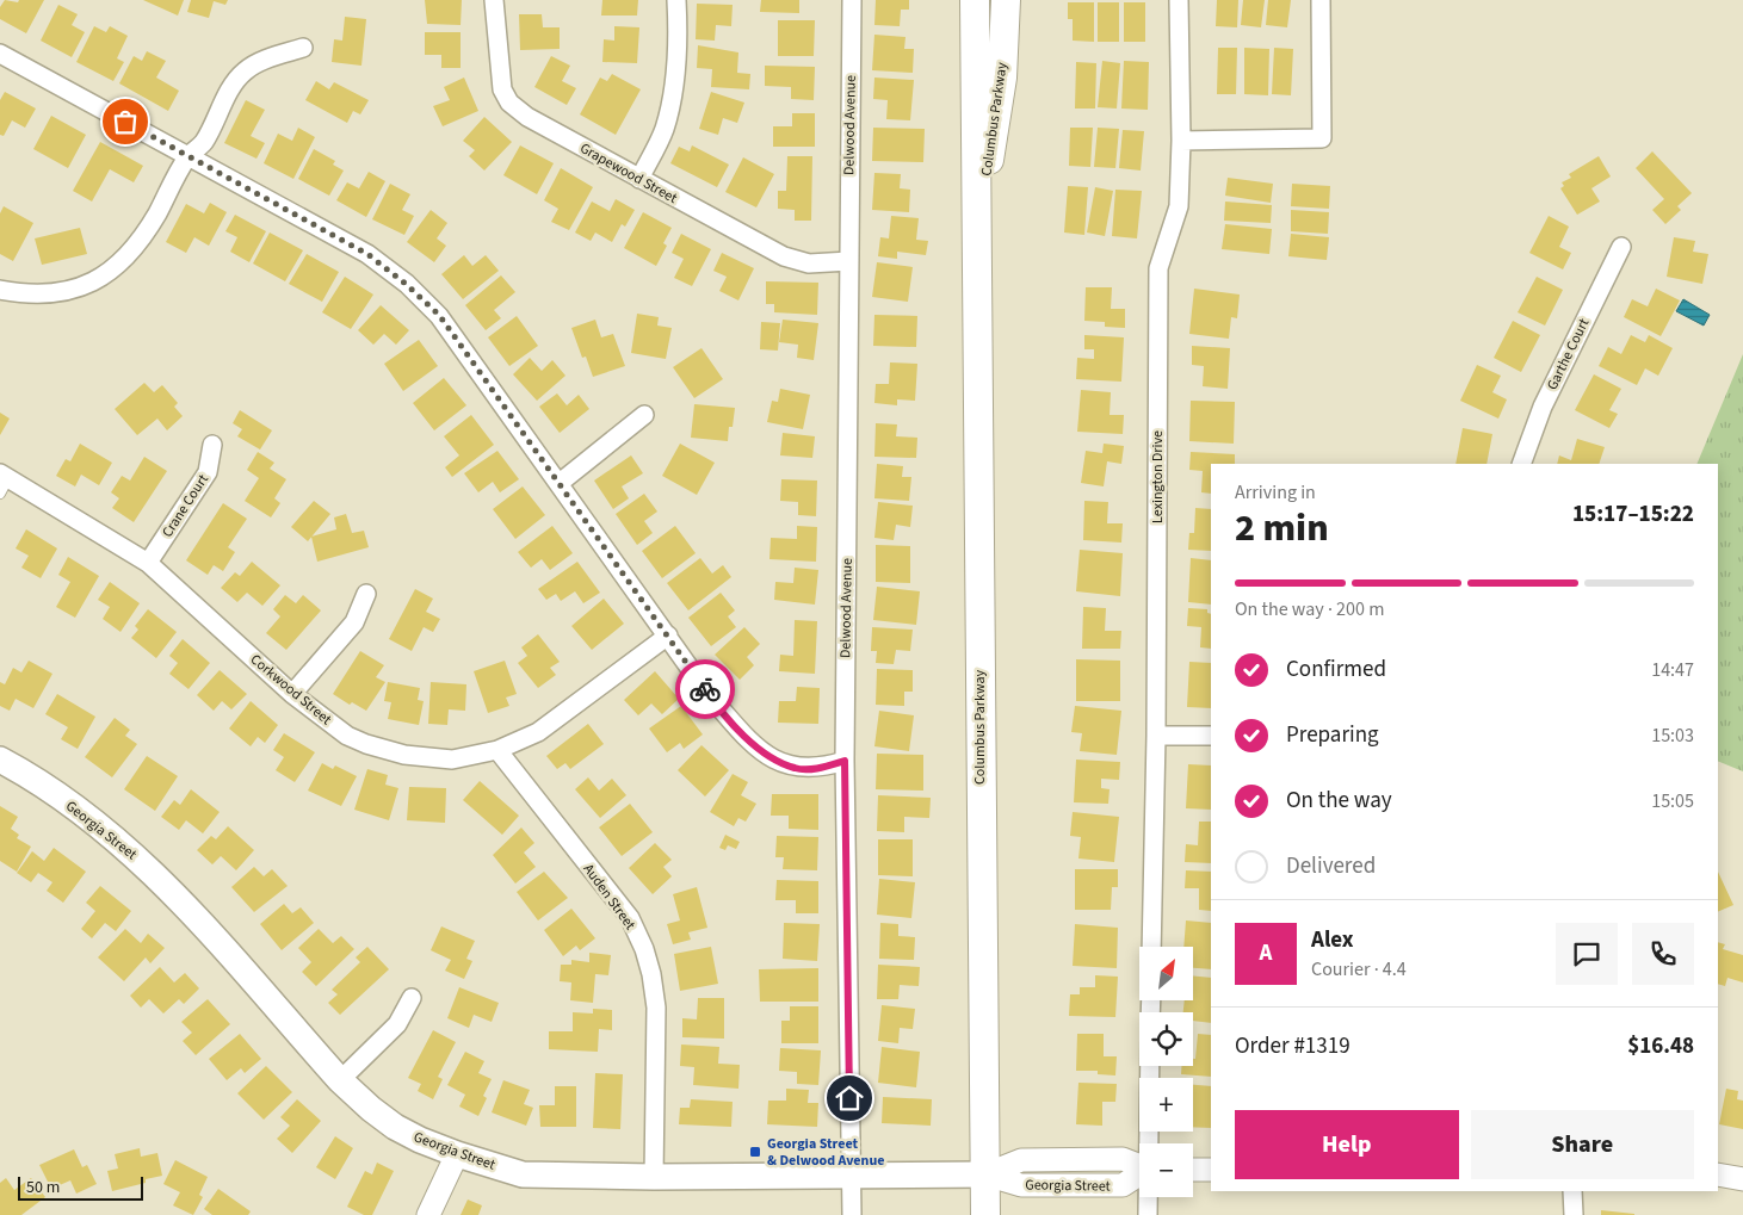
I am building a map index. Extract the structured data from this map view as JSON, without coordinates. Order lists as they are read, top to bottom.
{
  "streets": {
    "main road": ["Columbus Parkway", "Georgia Street"],
    "street": [
      "Delwood Avenue",
      "Grapewood Street",
      "Garthe Court",
      "Lexington Drive",
      "Crane Court",
      "Corkwood Street",
      "Auden Street"
    ]
  },
  "crossings": [
    ["Columbus Parkway", "Georgia Street"],
    ["Delwood Avenue", "Grapewood Street"],
    ["Delwood Avenue", "Georgia Street"],
    ["Crane Court", "Corkwood Street"],
    ["Corkwood Street", "Auden Street"],
    ["Georgia Street", "Auden Street"]
  ],
  "places": {
    "transit": ["Georgia Street & Delwood Avenue"]
  },
  "scale_bar": "50 m",
  "north": "top right",
  "page": {
    "heading": ["2 min", "Arriving in", "15:17–15:22"],
    "panel": [
      "Alex",
      "Courier · 4.4",
      "Order #1319",
      "$16.48"
    ],
    "bar": "On the way · 200 m",
    "list": [
      ["Confirmed", "14:47"],
      ["Preparing", "15:03"],
      ["On the way", "15:05"],
      "Delivered"
    ],
    "round": "A",
    "map_buttons": ["+", "−"],
    "buttons": ["Help", "Share"],
    "scale": "50 m"
  }
}
